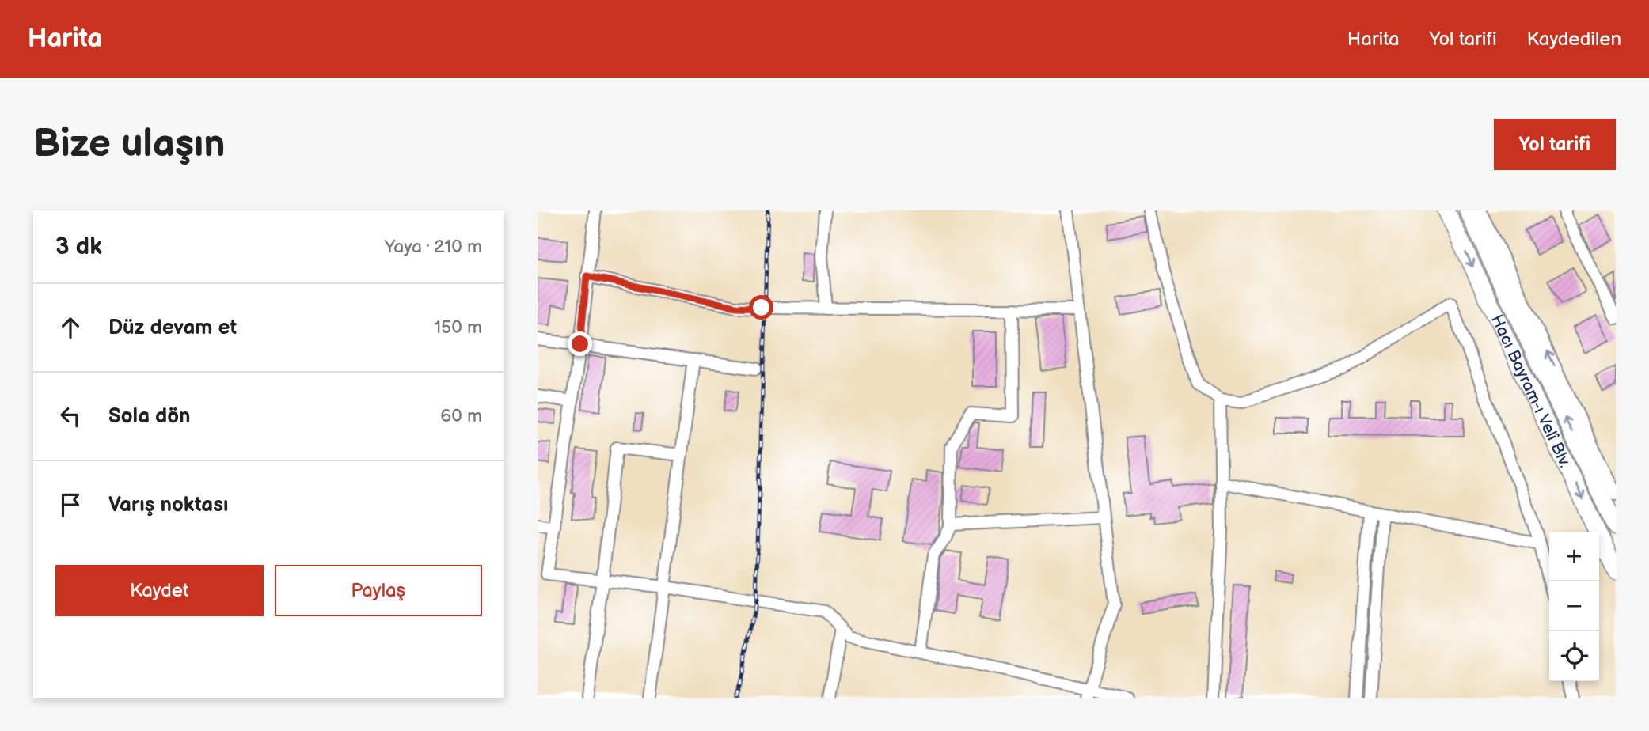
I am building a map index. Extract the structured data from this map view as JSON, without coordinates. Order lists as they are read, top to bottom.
{
  "streets": {
    "highway": ["Hacı Bayram-ı Velî Blv."]
  },
  "page": {
    "header": "Harita",
    "nav": ["Harita", "Yol tarifi", "Kaydedilen"],
    "buttons": [
      "Yol tarifi",
      ["Kaydet", "Paylaş"]
    ],
    "title": "Bize ulaşın",
    "heading": ["3 dk", "Yaya · 210 m"],
    "list": [
      ["Düz devam et", "150 m"],
      ["Sola dön", "60 m"],
      "Varış noktası"
    ],
    "map_buttons": ["+", "−"]
  }
}
